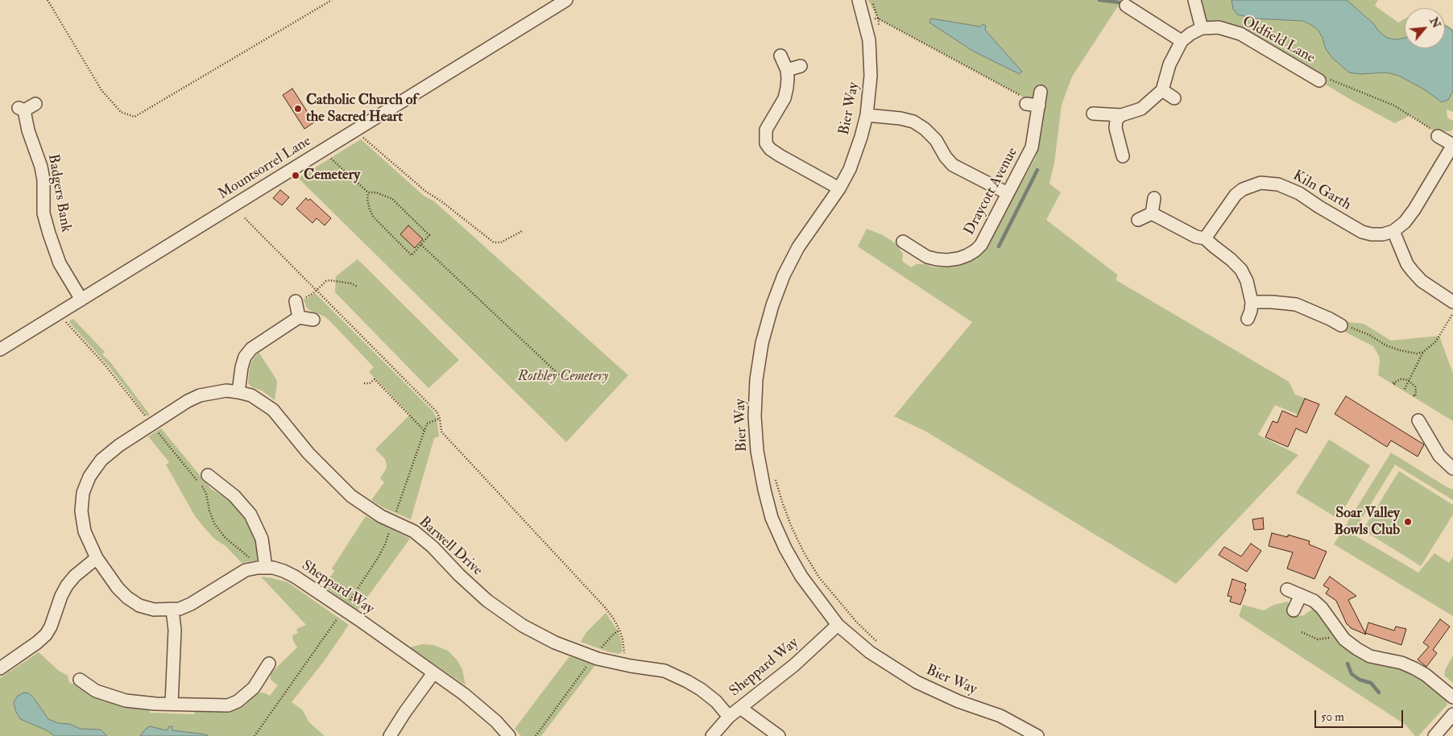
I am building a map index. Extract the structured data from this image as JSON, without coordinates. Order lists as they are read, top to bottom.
{
  "streets": {
    "street": [
      "Oldfield Lane",
      "Bier Way",
      "Mountsorrel Lane",
      "Kiln Garth",
      "Draycott Avenue",
      "Badgers Bank",
      "Barwell Drive",
      "Sheppard Way"
    ]
  },
  "crossings": [
    ["Bier Way", "Sheppard Way"],
    ["Mountsorrel Lane", "Badgers Bank"],
    ["Barwell Drive", "Sheppard Way"]
  ],
  "parks": ["Rothley Cemetery"],
  "places": ["Catholic Church of the Sacred Heart", "Cemetery", "Soar Valley Bowls Club"],
  "scale_bar": "50 m",
  "north": "top right"
}
